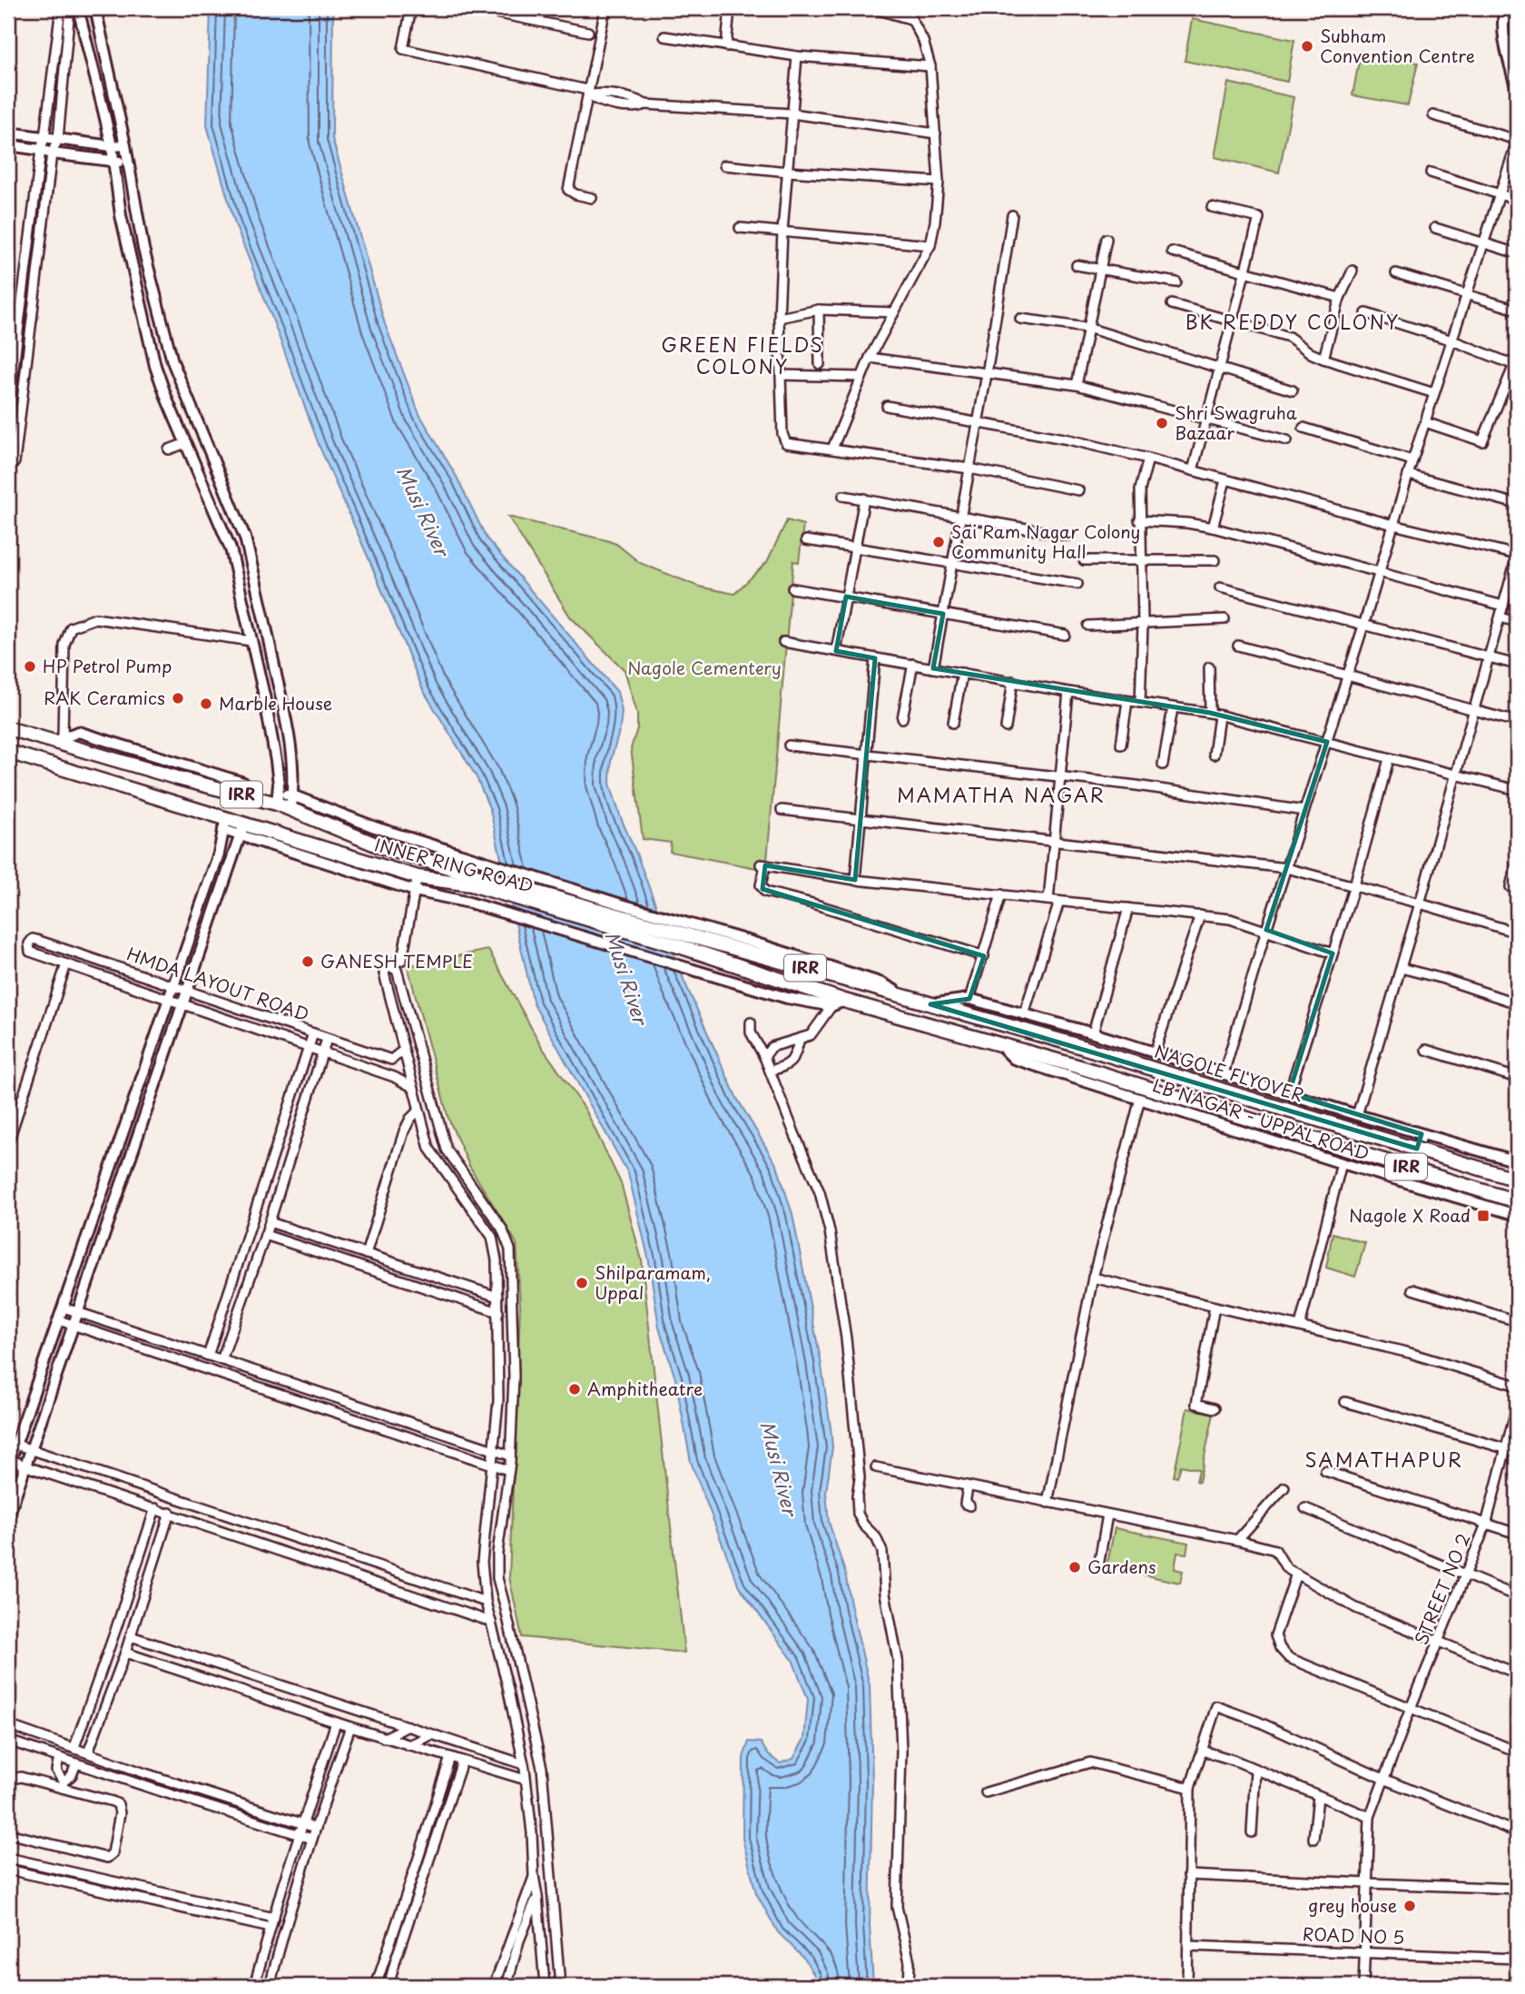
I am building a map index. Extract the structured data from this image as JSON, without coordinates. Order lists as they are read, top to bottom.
{
  "streets": {
    "highway": ["IRR", "INNER RING ROAD", "NAGOLE FLYOVER"],
    "street": [
      "HMDA LAYOUT ROAD",
      "LB NAGAR - UPPAL ROAD",
      "STREET NO 2",
      "ROAD NO 5"
    ]
  },
  "crossings": [
    ["IRR", "INNER RING ROAD"],
    ["IRR", "LB NAGAR - UPPAL ROAD"],
    ["INNER RING ROAD", "NAGOLE FLYOVER"],
    ["INNER RING ROAD", "LB NAGAR - UPPAL ROAD"],
    ["NAGOLE FLYOVER", "LB NAGAR - UPPAL ROAD"],
    ["STREET NO 2", "ROAD NO 5"]
  ],
  "districts": [
    "BK REDDY COLONY",
    "GREEN FIELDS COLONY",
    "MAMATHA NAGAR",
    "SAMATHAPUR"
  ],
  "water": ["Musi River"],
  "parks": ["Nagole Cementery"],
  "places": {
    "other": [
      "Subham Convention Centre",
      "Shri Swagruha Bazaar",
      "Sai Ram Nagar Colony Community Hall",
      "HP Petrol Pump",
      "RAK Ceramics",
      "Marble House",
      "GANESH TEMPLE",
      "Shilparamam, Uppal",
      "Amphitheatre",
      "Gardens",
      "grey house"
    ],
    "transit": ["Nagole X Road"]
  }
}
